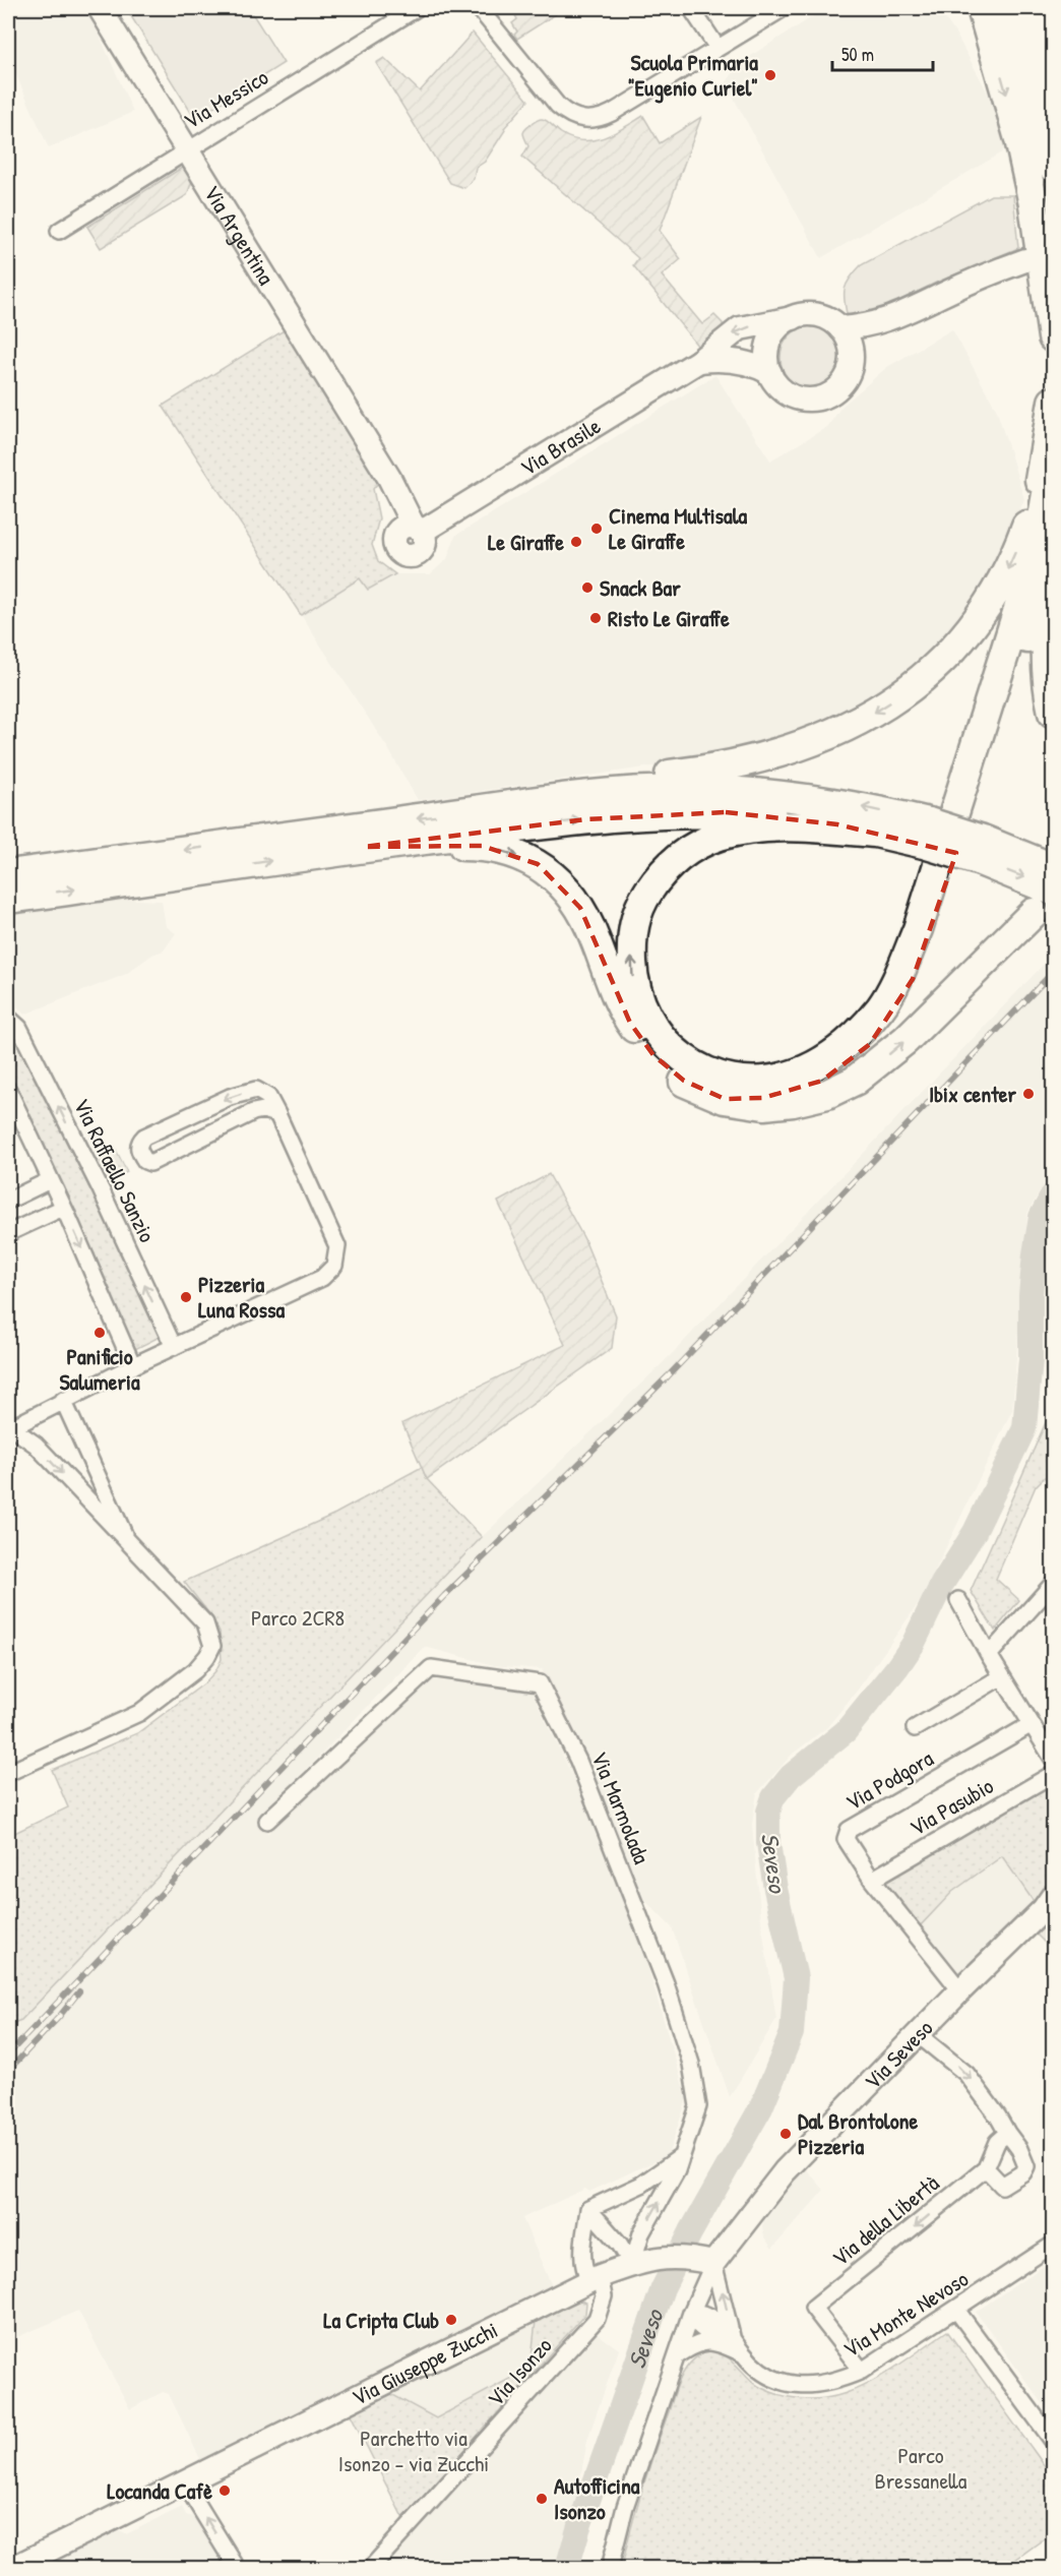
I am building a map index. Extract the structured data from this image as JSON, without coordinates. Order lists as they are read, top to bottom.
{
  "streets": {
    "street": [
      "Via Messico",
      "Via Argentina",
      "Via Brasile",
      "Via Raffaello Sanzio",
      "Via Podgora",
      "Via Pasubio",
      "Via Marmolada",
      "Via Seveso",
      "Via della Libertà",
      "Via Monte Nevoso",
      "Via Giuseppe Zucchi",
      "Via Isonzo"
    ]
  },
  "crossings": [
    ["Via Messico", "Via Argentina"],
    ["Via Argentina", "Via Brasile"],
    ["Via Podgora", "Via Pasubio"],
    ["Via Podgora", "Via Seveso"],
    ["Via Marmolada", "Via Giuseppe Zucchi"],
    ["Via Seveso", "Via Giuseppe Zucchi"],
    ["Via della Libertà", "Via Monte Nevoso"],
    ["Via Giuseppe Zucchi", "Via Isonzo"]
  ],
  "water": ["Seveso"],
  "parks": ["Parco 2CR8", "Parchetto via Isonzo - via Zucchi", "Parco Bressanella"],
  "places": [
    "Scuola Primaria \"Eugenio Curiel\"",
    "Cinema Multisala Le Giraffe",
    "Le Giraffe",
    "Snack Bar",
    "Risto Le Giraffe",
    "Ibix center",
    "Pizzeria Luna Rossa",
    "Panificio Salumeria",
    "Dal Brontolone Pizzeria",
    "La Cripta Club",
    "Locanda Cafè",
    "Autofficina Isonzo"
  ],
  "scale_bar": "50 m"
}
